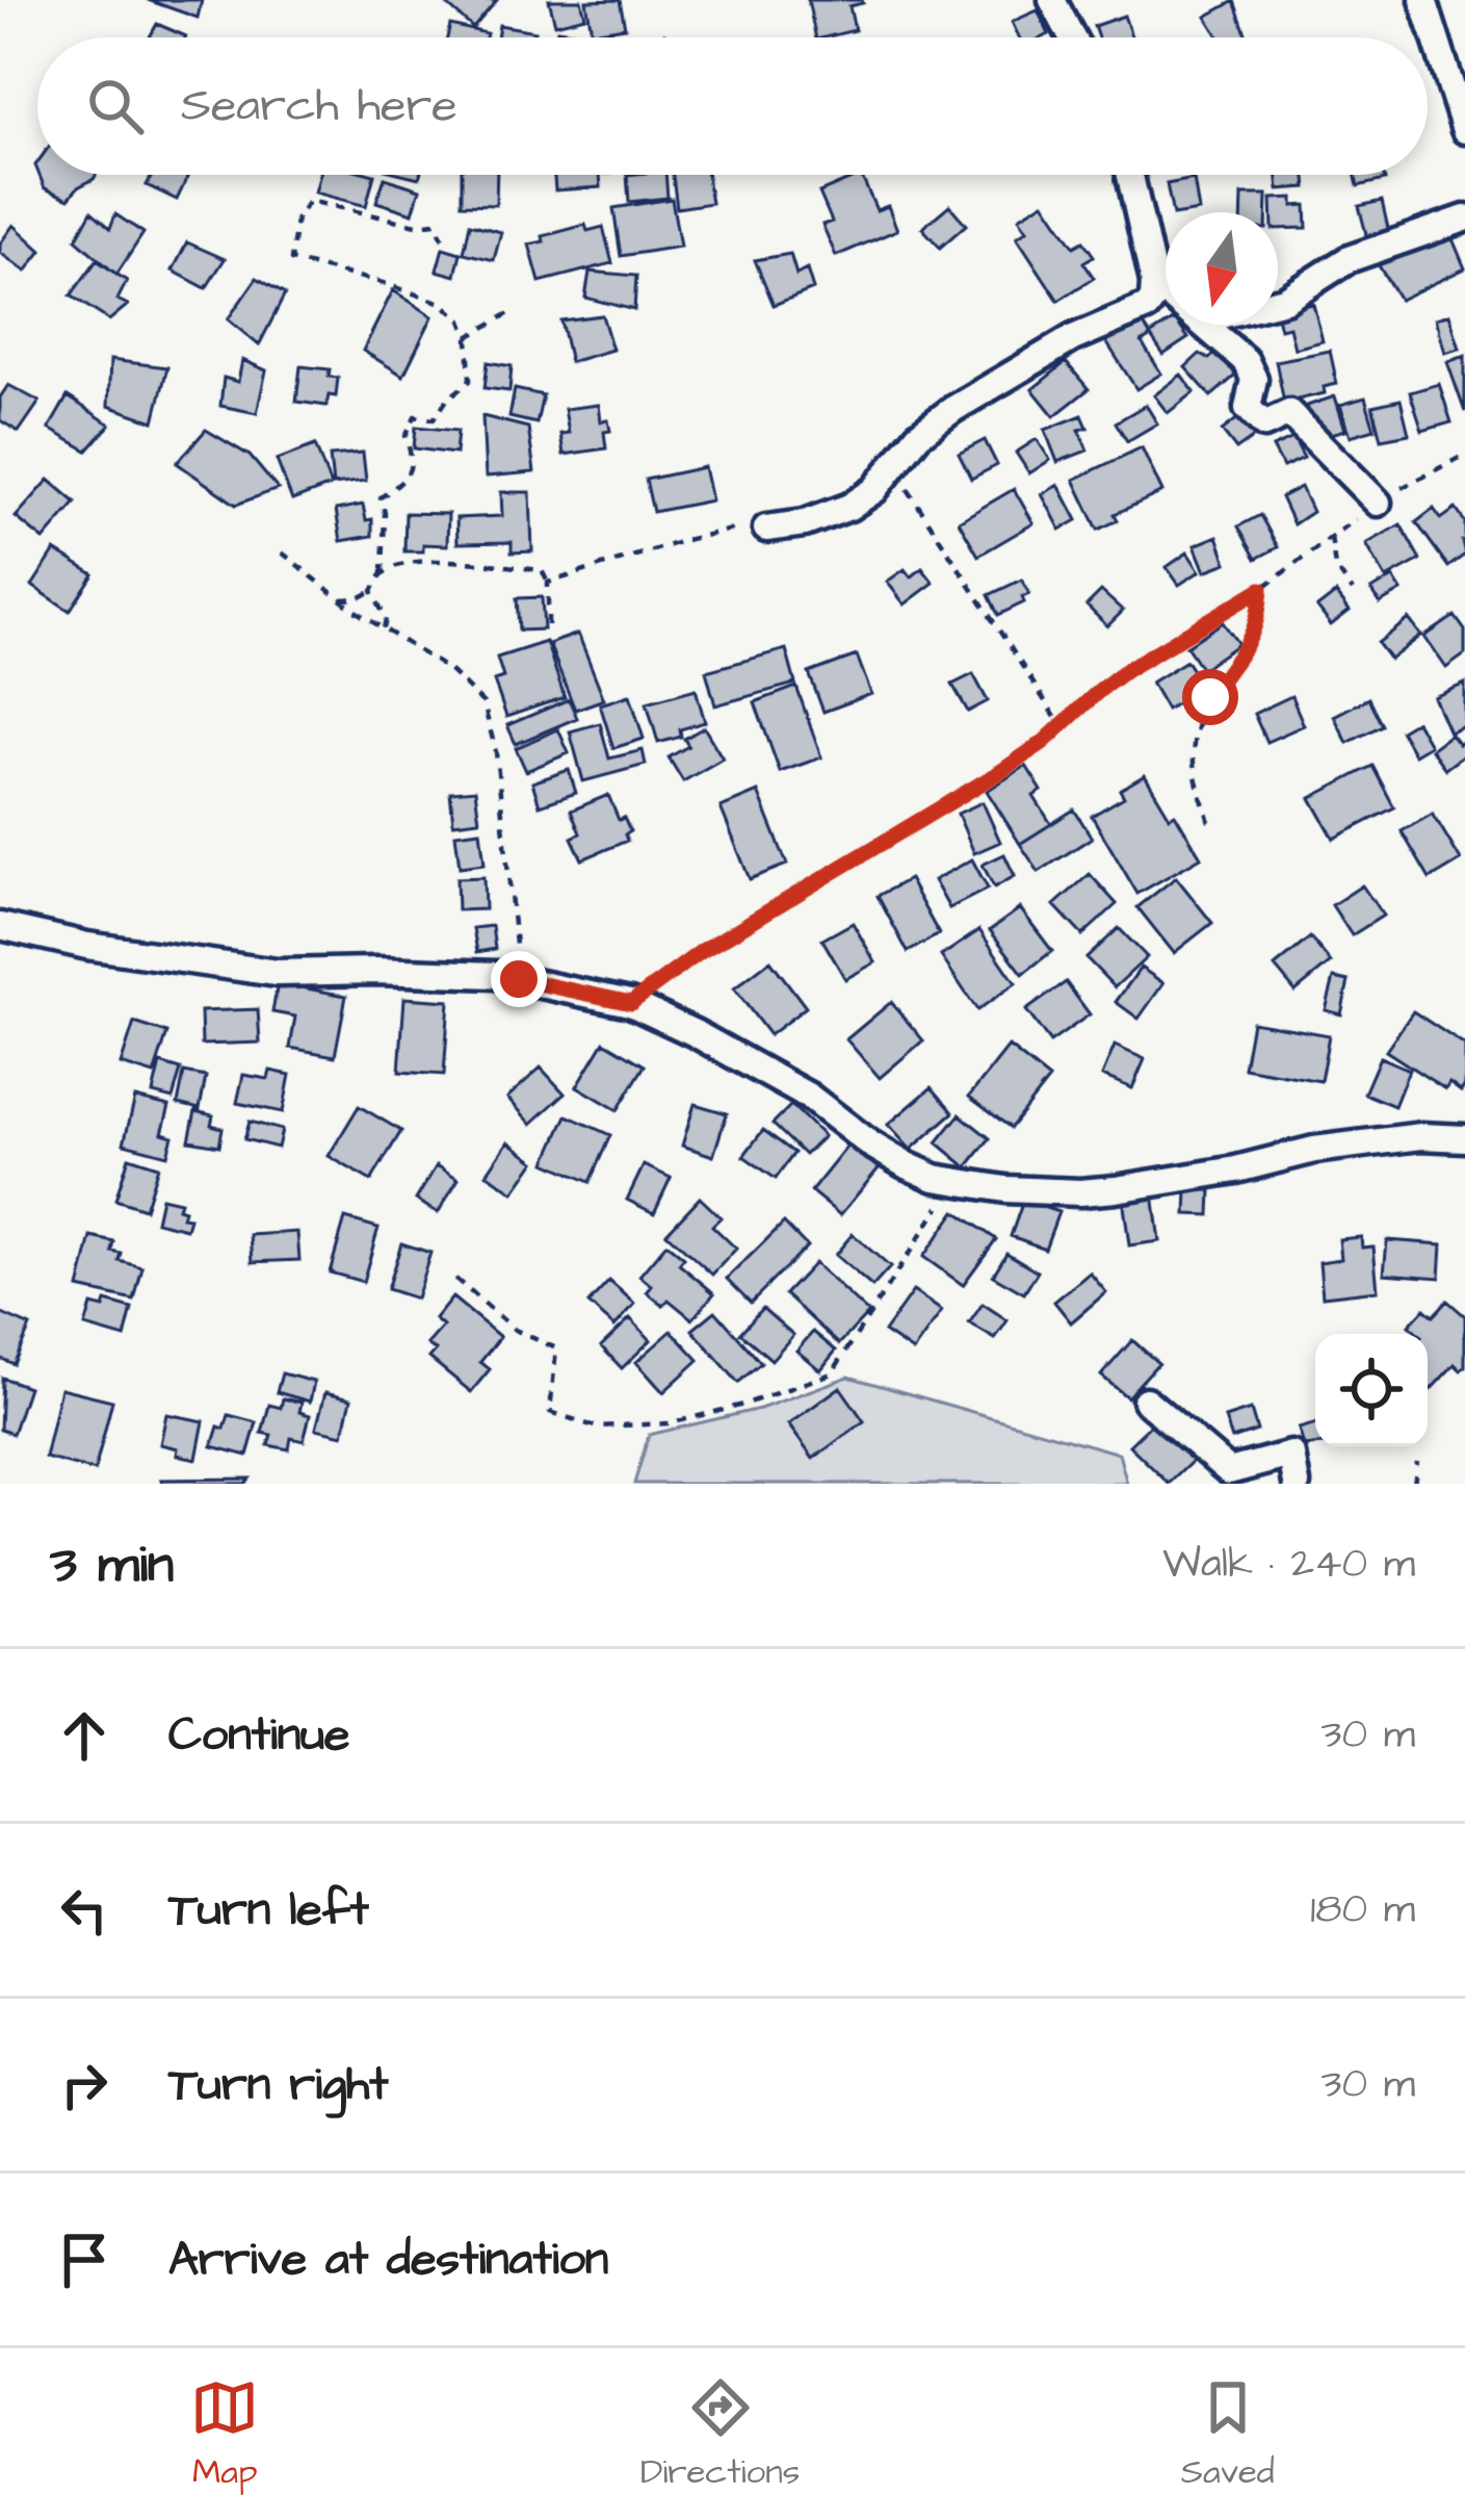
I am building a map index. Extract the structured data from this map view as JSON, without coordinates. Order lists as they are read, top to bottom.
{
  "north": "bottom",
  "page": {
    "search": "Search here",
    "heading": ["3 min", "Walk · 240 m"],
    "list": [
      ["Continue", "30 m"],
      ["Turn left", "180 m"],
      ["Turn right", "30 m"],
      "Arrive at destination"
    ],
    "nav": ["Map", "Directions", "Saved"]
  }
}
